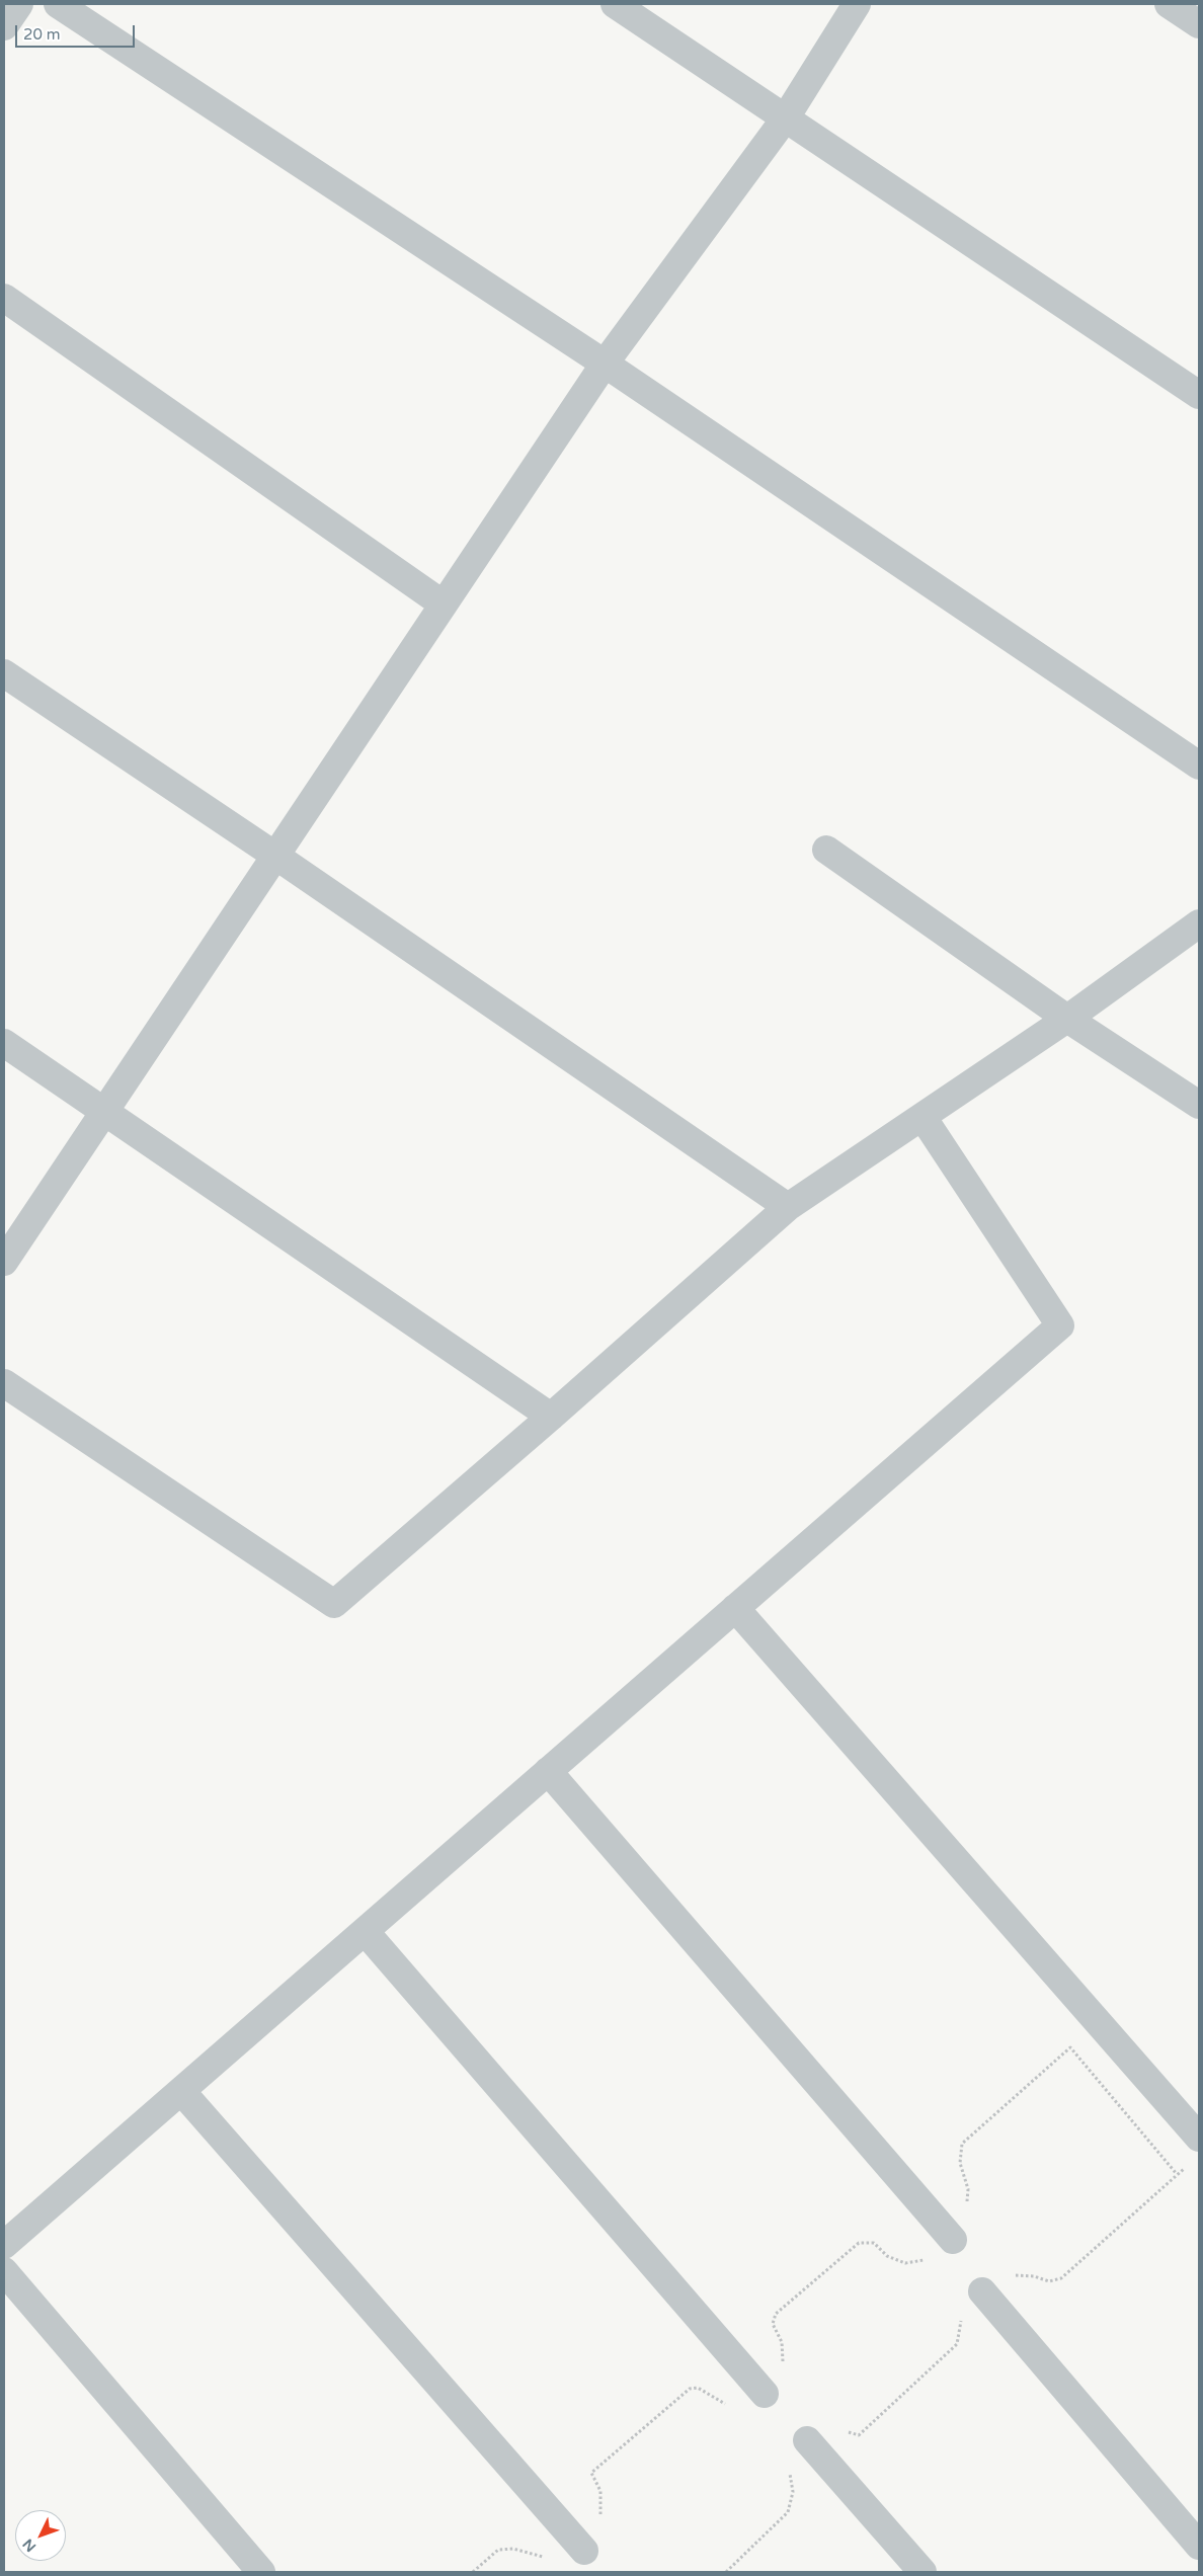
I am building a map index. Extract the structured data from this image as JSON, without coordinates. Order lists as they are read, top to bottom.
{
  "scale_bar": "20 m",
  "north": "bottom left"
}
